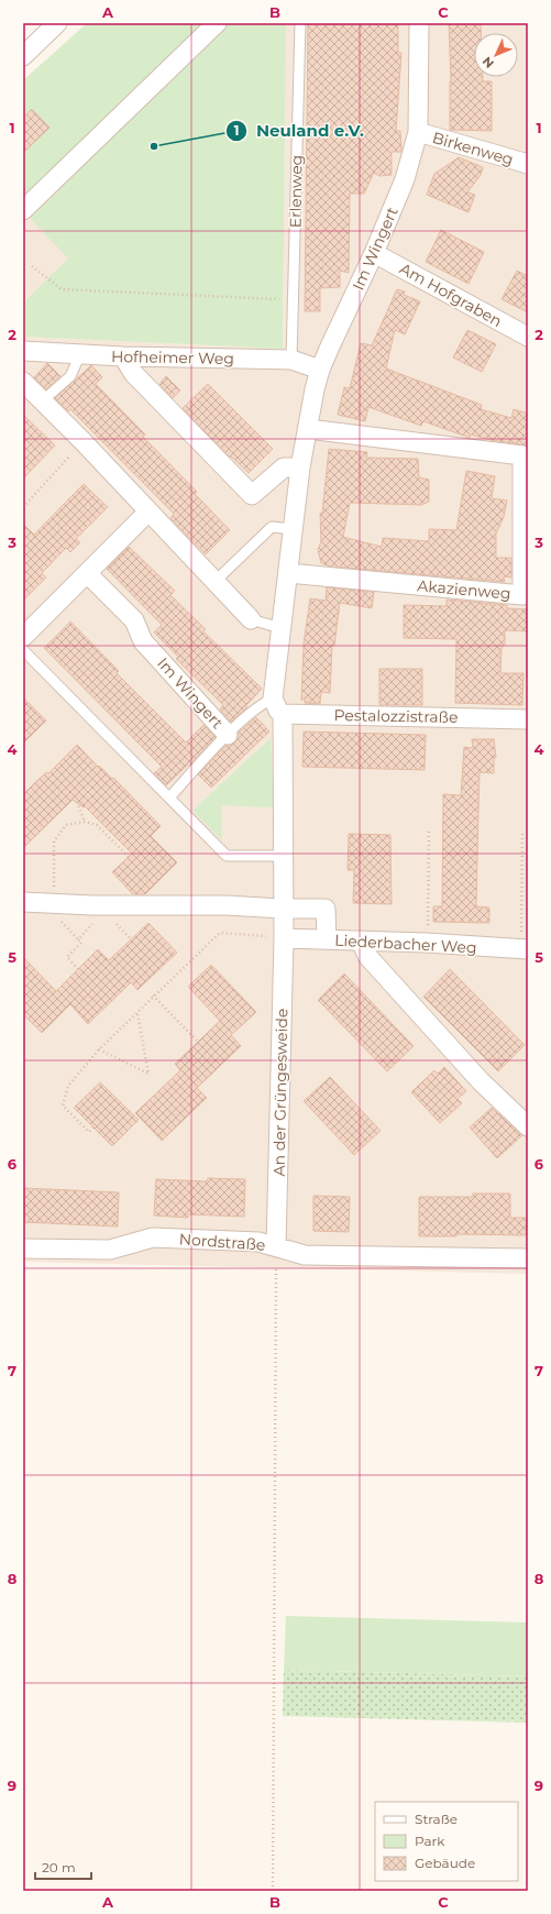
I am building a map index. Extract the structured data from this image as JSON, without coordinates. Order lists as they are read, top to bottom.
{
  "streets": {
    "street": [
      "Birkenweg",
      "Im Wingert",
      "Am Hofgraben",
      "Hofheimer Weg",
      "Akazienweg",
      "Pestalozzistraße",
      "Liederbacher Weg",
      "An der Grüngesweide",
      "Nordstraße"
    ],
    "lane": ["Erlenweg"]
  },
  "crossings": [
    ["Birkenweg", "Im Wingert"],
    ["Erlenweg", "Hofheimer Weg"],
    ["Im Wingert", "Am Hofgraben"],
    ["Im Wingert", "Hofheimer Weg"],
    ["Im Wingert", "Akazienweg"],
    ["Im Wingert", "Pestalozzistraße"],
    ["Im Wingert", "An der Grüngesweide"],
    ["Pestalozzistraße", "An der Grüngesweide"],
    ["Liederbacher Weg", "An der Grüngesweide"],
    ["An der Grüngesweide", "Nordstraße"]
  ],
  "places": ["Neuland e.V."],
  "legend": ["Straße", "Park", "Gebäude"],
  "scale_bar": "20 m",
  "north": "bottom left",
  "grid": {
    "columns": ["A", "B", "C"],
    "rows": [
      "1",
      "2",
      "3",
      "4",
      "5",
      "6",
      "7",
      "8",
      "9"
    ]
  }
}
